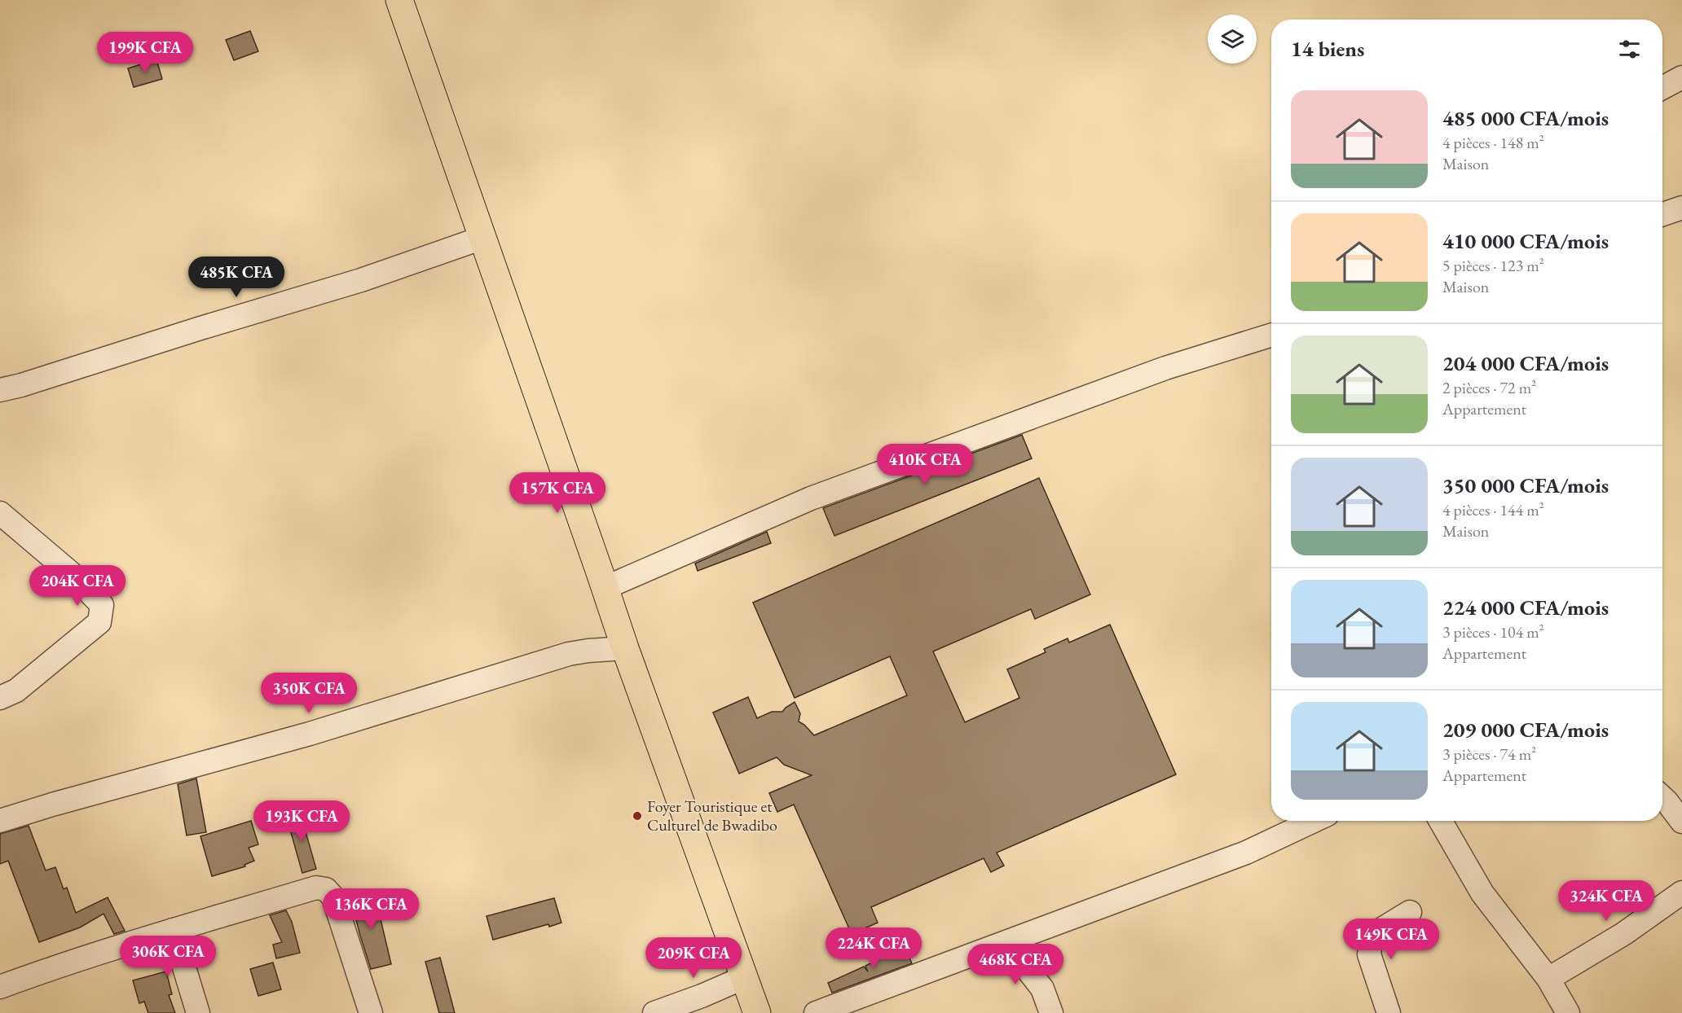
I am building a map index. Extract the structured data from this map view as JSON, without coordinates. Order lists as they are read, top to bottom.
{
  "places": ["Foyer Touristique et Culturel de Bwadibo"],
  "page": {
    "heading": "14 biens",
    "price": [
      "199K CFA",
      "485K CFA",
      "410K CFA",
      "157K CFA",
      "204K CFA",
      "350K CFA",
      "193K CFA",
      "324K CFA",
      "136K CFA",
      "149K CFA",
      "224K CFA",
      "306K CFA",
      "209K CFA",
      "468K CFA"
    ],
    "list": [
      {
        "name": "485 000 CFA/mois",
        "note": "4 pièces · 148 m² · Maison"
      },
      {
        "name": "410 000 CFA/mois",
        "note": "5 pièces · 123 m² · Maison"
      },
      {
        "name": "204 000 CFA/mois",
        "note": "2 pièces · 72 m² · Appartement"
      },
      {
        "name": "350 000 CFA/mois",
        "note": "4 pièces · 144 m² · Maison"
      },
      {
        "name": "224 000 CFA/mois",
        "note": "3 pièces · 104 m² · Appartement"
      },
      {
        "name": "209 000 CFA/mois",
        "note": "3 pièces · 74 m² · Appartement"
      }
    ]
  }
}
